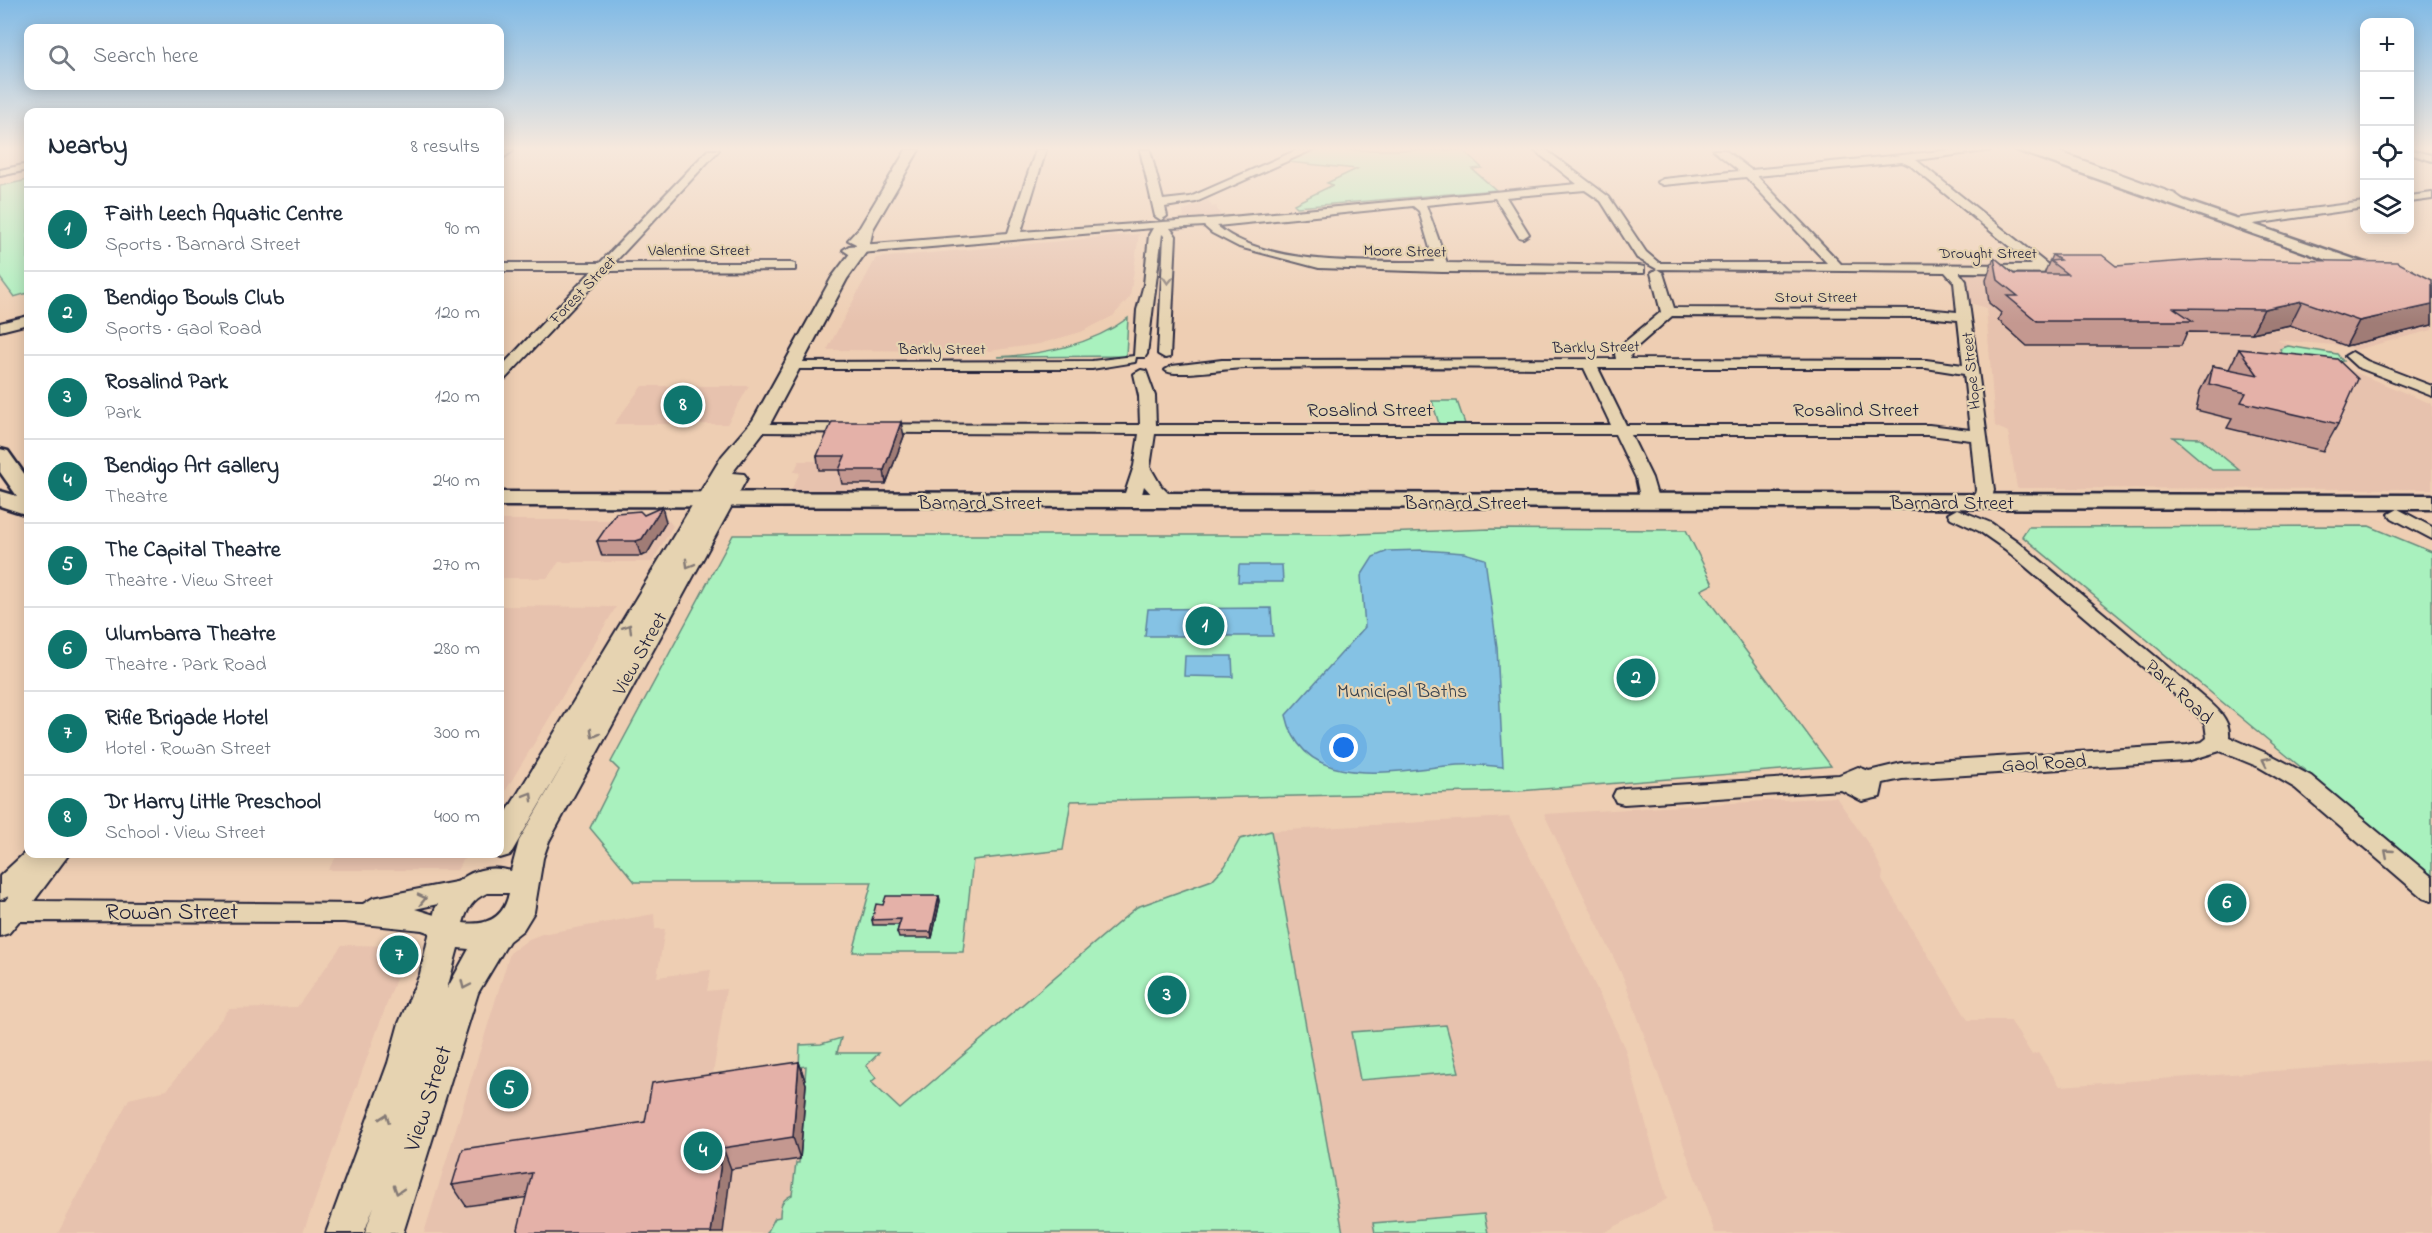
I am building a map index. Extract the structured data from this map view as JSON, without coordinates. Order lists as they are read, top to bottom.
{
  "streets": {
    "main road": ["Barnard Street"],
    "street": [
      "Valentine Street",
      "Moore Street",
      "Drought Street",
      "Forest Street",
      "Stout Street",
      "Barkly Street",
      "Hope Street",
      "Rosalind Street",
      "View Street",
      "Park Road",
      "Gaol Road",
      "Rowan Street"
    ]
  },
  "crossings": [
    ["Valentine Street", "Forest Street"],
    ["Moore Street", "Drought Street"],
    ["Drought Street", "Hope Street"],
    ["Stout Street", "Hope Street"],
    ["Barkly Street", "Hope Street"],
    ["Barkly Street", "View Street"],
    ["Hope Street", "Rosalind Street"],
    ["Hope Street", "Barnard Street"],
    ["Hope Street", "Park Road"],
    ["Rosalind Street", "View Street"],
    ["Barnard Street", "View Street"],
    ["Barnard Street", "Park Road"],
    ["View Street", "Rowan Street"],
    ["Park Road", "Gaol Road"]
  ],
  "one_way": ["Park Road"],
  "parks": ["Municipal Baths"],
  "page": {
    "map_buttons": ["+", "−"],
    "search": "Search here",
    "heading": ["Nearby", "8 results"],
    "list": [
      {
        "mark": "1",
        "name": "Faith Leech Aquatic Centre",
        "note": "Sports · Barnard Street",
        "value": "90 m"
      },
      {
        "mark": "2",
        "name": "Bendigo Bowls Club",
        "note": "Sports · Gaol Road",
        "value": "120 m"
      },
      {
        "mark": "3",
        "name": "Rosalind Park",
        "note": "Park",
        "value": "120 m"
      },
      {
        "mark": "4",
        "name": "Bendigo Art Gallery",
        "note": "Theatre",
        "value": "240 m"
      },
      {
        "mark": "5",
        "name": "The Capital Theatre",
        "note": "Theatre · View Street",
        "value": "270 m"
      },
      {
        "mark": "6",
        "name": "Ulumbarra Theatre",
        "note": "Theatre · Park Road",
        "value": "280 m"
      },
      {
        "mark": "7",
        "name": "Rifle Brigade Hotel",
        "note": "Hotel · Rowan Street",
        "value": "300 m"
      },
      {
        "mark": "8",
        "name": "Dr Harry Little Preschool",
        "note": "School · View Street",
        "value": "400 m"
      }
    ],
    "pins": [
      "8",
      "1",
      "2",
      "6",
      "7",
      "3",
      "5",
      "4"
    ]
  }
}
